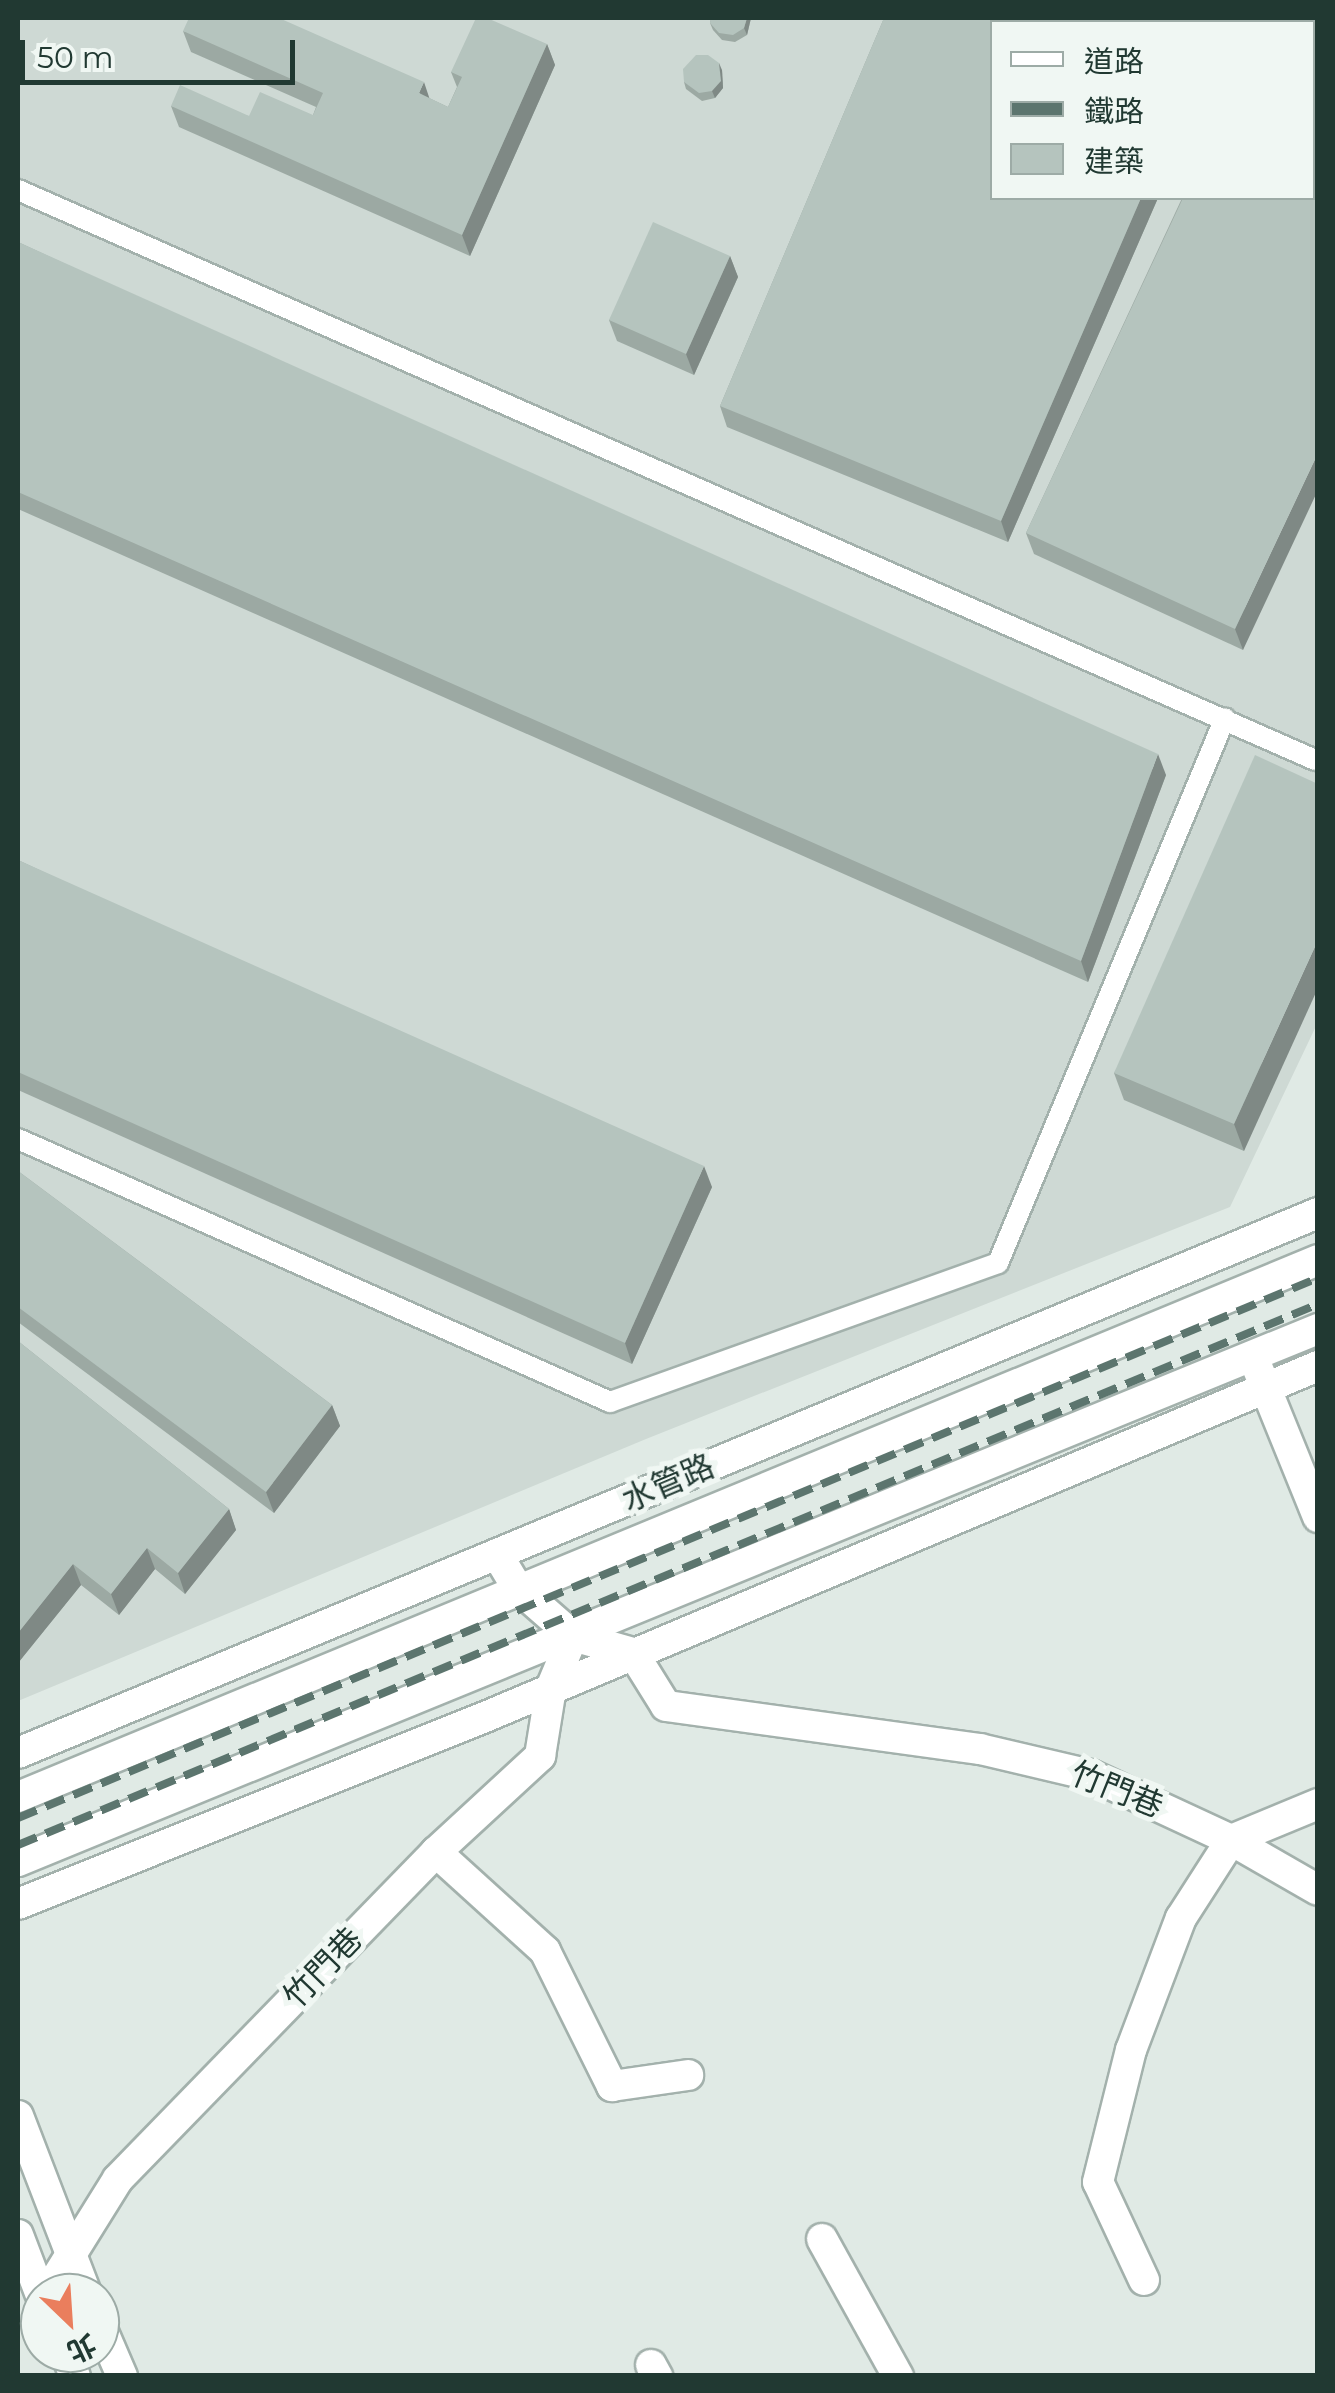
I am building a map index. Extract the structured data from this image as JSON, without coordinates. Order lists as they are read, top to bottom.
{
  "streets": {
    "street": ["水管路", "竹門巷"]
  },
  "legend": ["道路", "鐵路", "建築"],
  "scale_bar": "50 m",
  "north": "bottom right"
}
